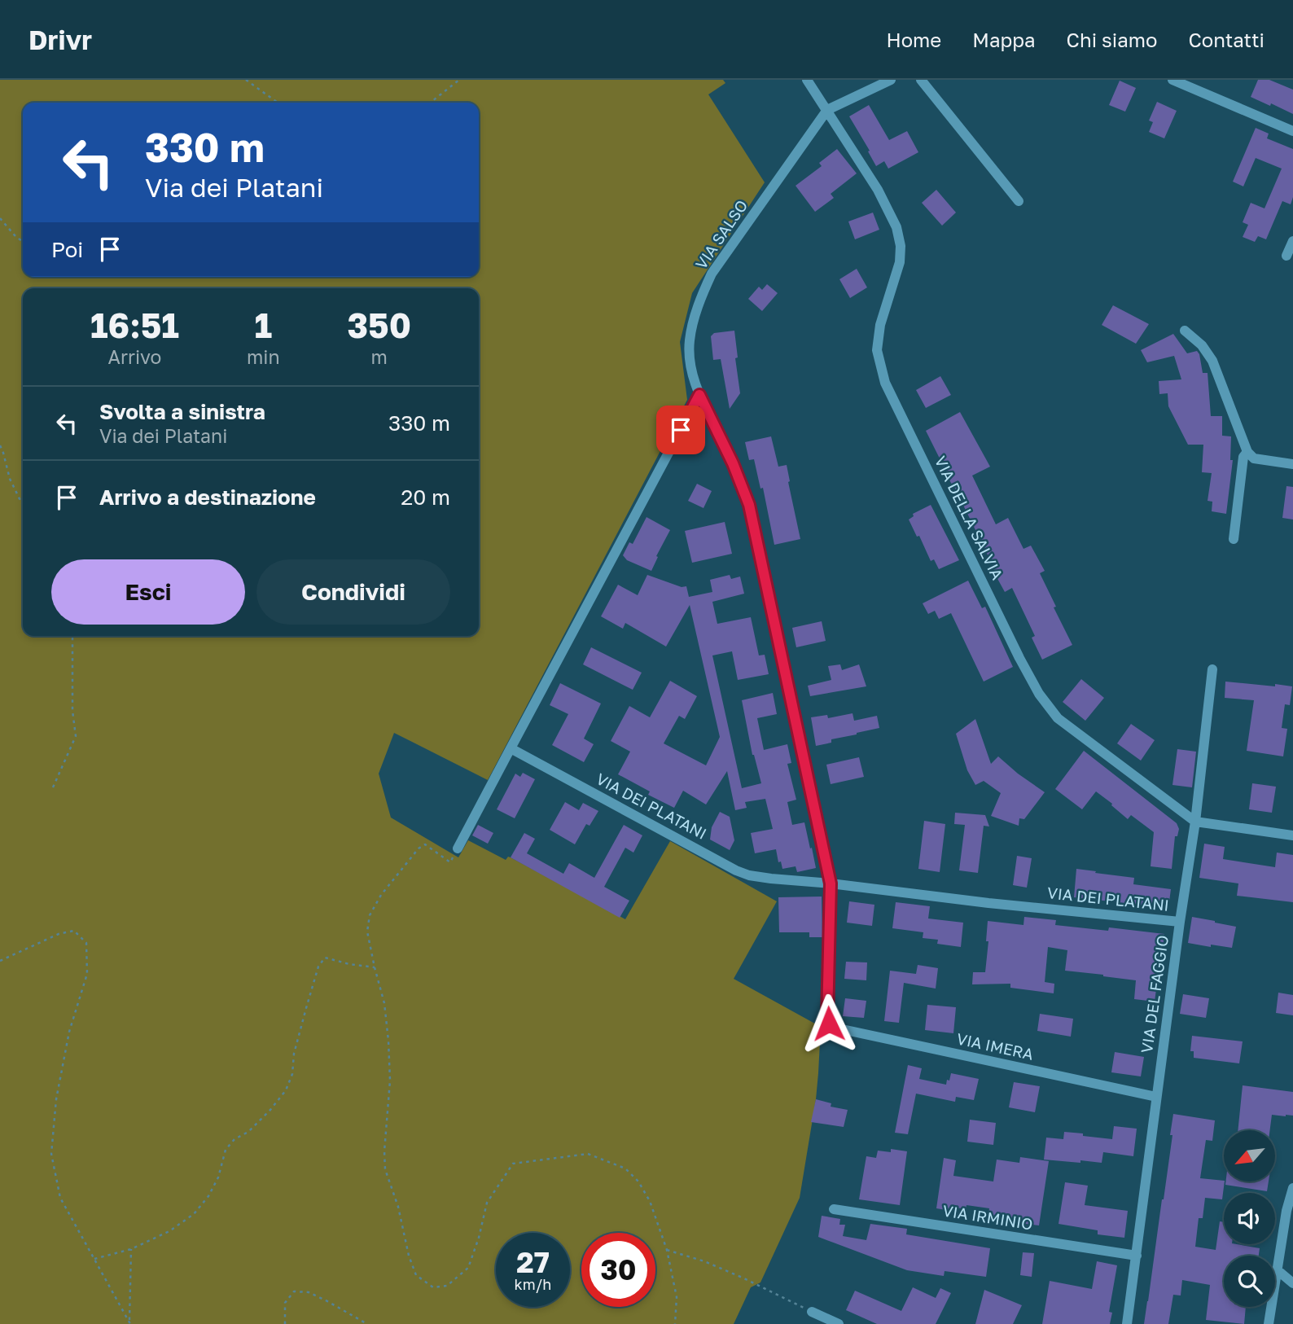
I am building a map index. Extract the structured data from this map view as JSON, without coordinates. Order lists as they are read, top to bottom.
{
  "streets": {
    "street": [
      "VIA SALSO",
      "VIA DELLA SALVIA",
      "VIA DEI PLATANI",
      "VIA DEL FAGGIO",
      "VIA IMERA",
      "VIA IRMINIO"
    ]
  },
  "crossings": [
    ["VIA SALSO", "VIA DELLA SALVIA"],
    ["VIA SALSO", "VIA DEI PLATANI"],
    ["VIA SALSO", "VIA IMERA"],
    ["VIA DELLA SALVIA", "VIA DEL FAGGIO"],
    ["VIA DEI PLATANI", "VIA DEL FAGGIO"],
    ["VIA DEL FAGGIO", "VIA IMERA"],
    ["VIA DEL FAGGIO", "VIA IRMINIO"]
  ],
  "north": "bottom left",
  "page": {
    "header": "Drivr",
    "nav": [
      "Home",
      "Mappa",
      "Chi siamo",
      "Contatti"
    ],
    "turn": ["330 m", "Via dei Platani"],
    "then": "Poi",
    "eta": [
      "16:51",
      "Arrivo",
      "1",
      "min",
      "350",
      "m"
    ],
    "list": [
      {
        "name": "Svolta a sinistra",
        "note": "Via dei Platani",
        "value": "330 m"
      },
      {
        "name": "Arrivo a destinazione",
        "value": "20 m"
      }
    ],
    "buttons": ["Esci", "Condividi"],
    "speed": "27 km/h",
    "limit": "30"
  }
}
